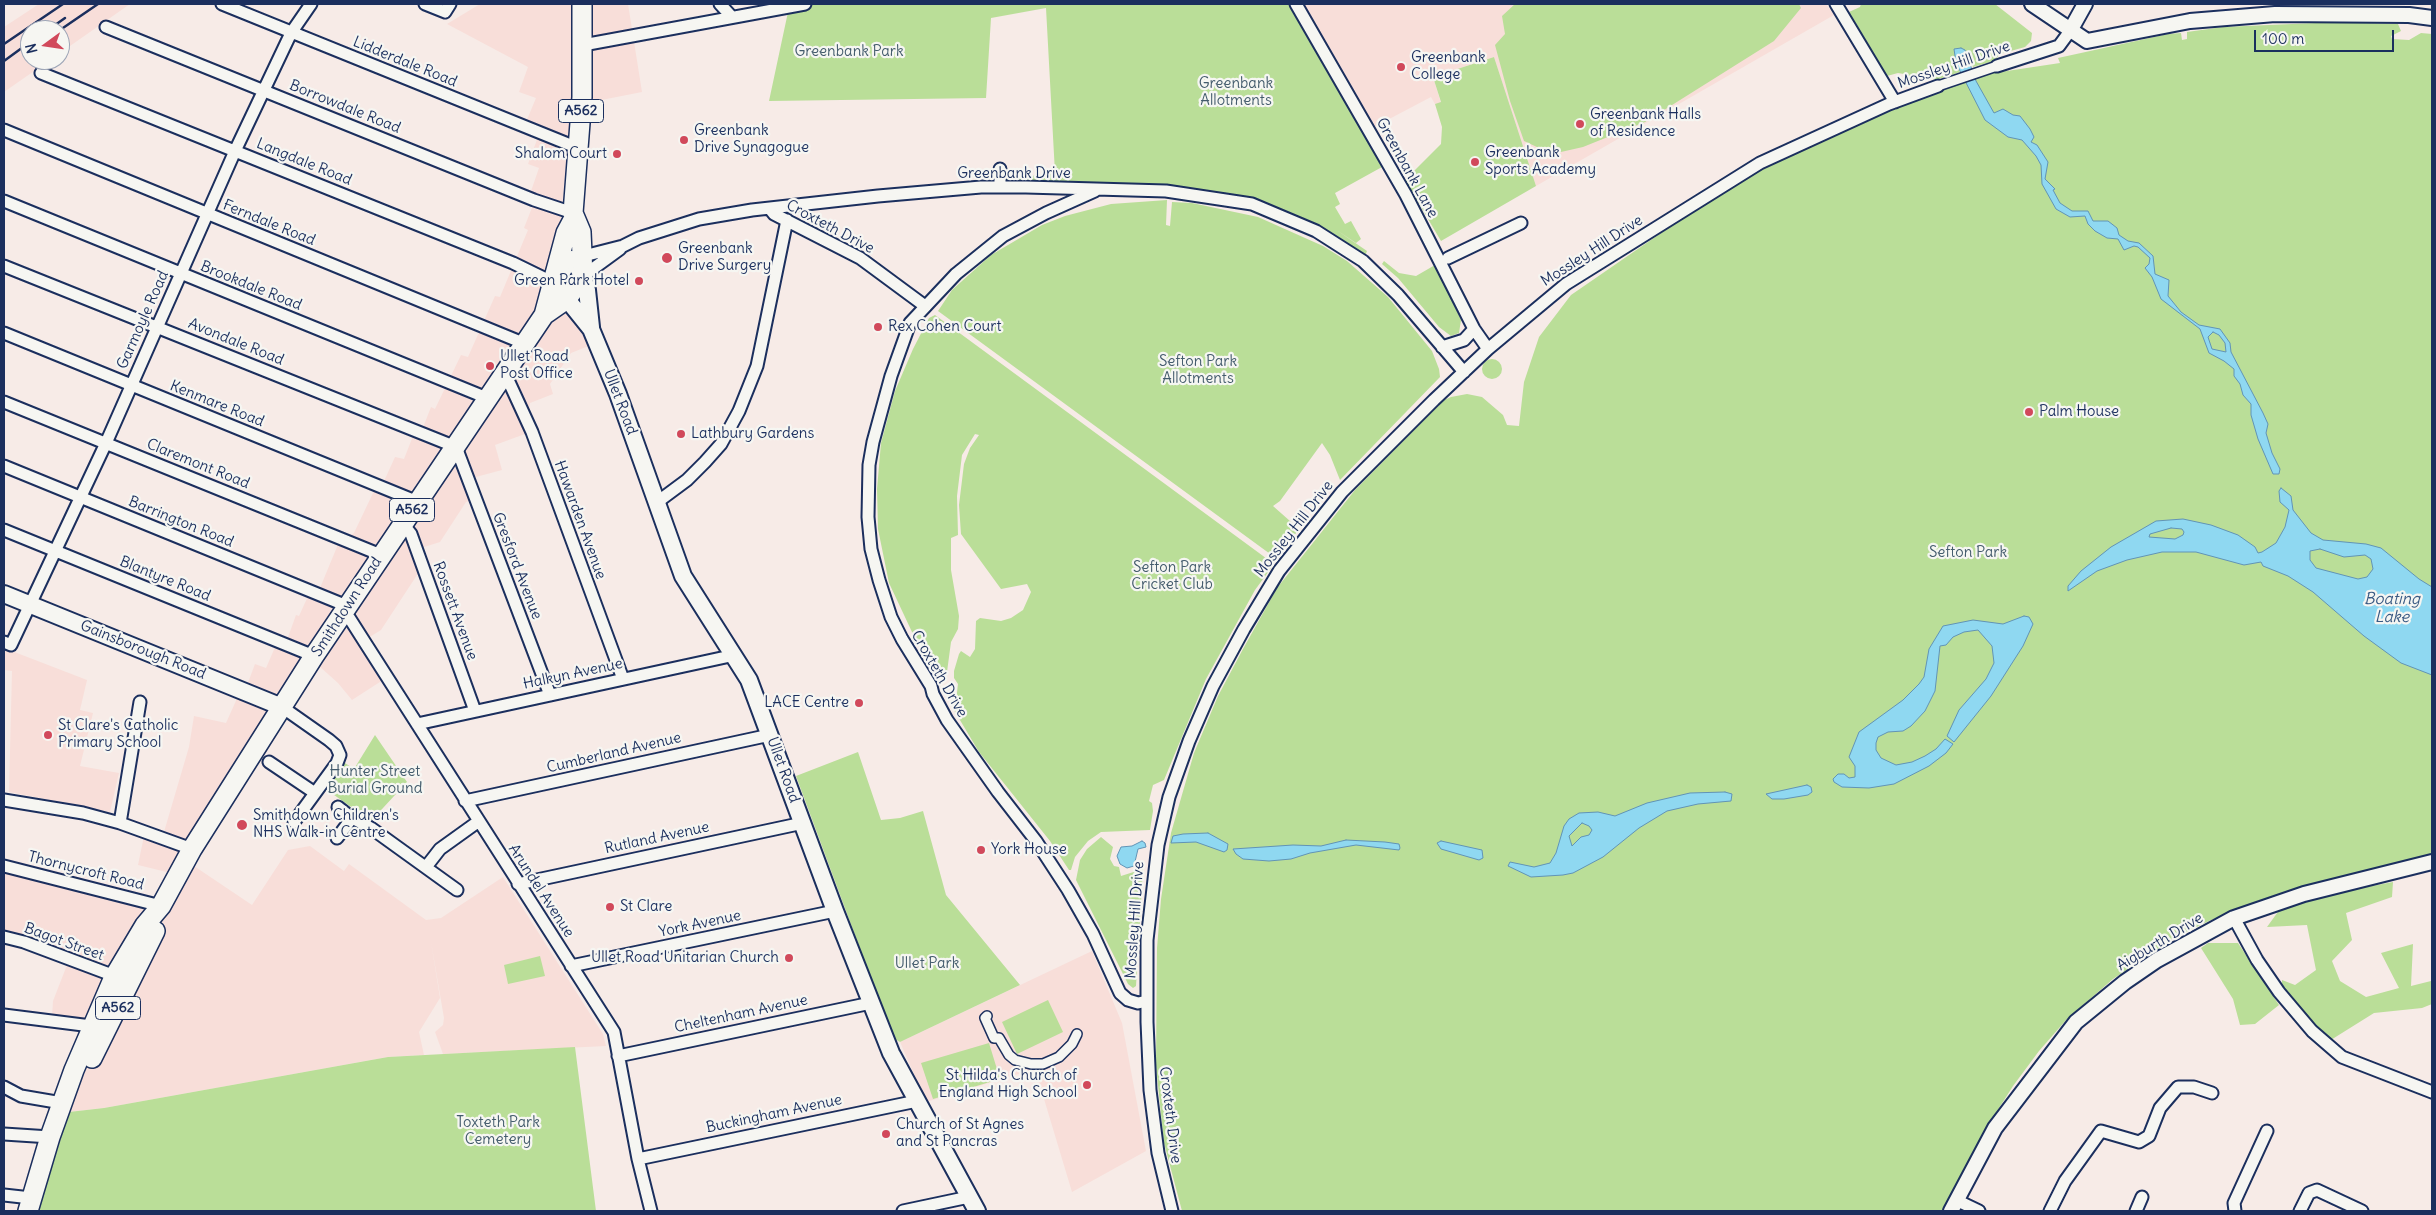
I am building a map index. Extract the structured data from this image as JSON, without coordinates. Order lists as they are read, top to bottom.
{
  "streets": {
    "highway": ["A562", "Smithdown Road"],
    "main road": ["Ullet Road", "Gainsborough Road"],
    "street": [
      "Lidderdale Road",
      "Mossley Hill Drive",
      "Borrowdale Road",
      "Langdale Road",
      "Greenbank Lane",
      "Greenbank Drive",
      "Ferndale Road",
      "Croxteth Drive",
      "Brookdale Road",
      "Garmoyle Road",
      "Avondale Road",
      "Kenmare Road",
      "Claremont Road",
      "Hawarden Avenue",
      "Barrington Road",
      "Gresford Avenue",
      "Blantyre Road",
      "Rossett Avenue",
      "Halkyn Avenue",
      "Cumberland Avenue",
      "Rutland Avenue",
      "Thornycroft Road",
      "Arundel Avenue",
      "York Avenue",
      "Bagot Street",
      "Aigburth Drive",
      "Cheltenham Avenue",
      "Buckingham Avenue"
    ]
  },
  "crossings": [
    ["Lidderdale Road", "Garmoyle Road"],
    ["Lidderdale Road", "Smithdown Road"],
    ["Mossley Hill Drive", "Greenbank Lane"],
    ["Mossley Hill Drive", "Greenbank Drive"],
    ["Mossley Hill Drive", "Croxteth Drive"],
    ["Borrowdale Road", "Garmoyle Road"],
    ["Borrowdale Road", "Smithdown Road"],
    ["Langdale Road", "Garmoyle Road"],
    ["Langdale Road", "Ullet Road"],
    ["Langdale Road", "Smithdown Road"],
    ["Greenbank Drive", "Croxteth Drive"],
    ["Greenbank Drive", "Smithdown Road"],
    ["Ferndale Road", "Garmoyle Road"],
    ["Ferndale Road", "Smithdown Road"],
    ["Brookdale Road", "Garmoyle Road"],
    ["Brookdale Road", "Smithdown Road"],
    ["Garmoyle Road", "Avondale Road"],
    ["Garmoyle Road", "Kenmare Road"],
    ["Garmoyle Road", "Claremont Road"],
    ["Garmoyle Road", "Barrington Road"],
    ["Garmoyle Road", "Blantyre Road"],
    ["Garmoyle Road", "Gainsborough Road"],
    ["Avondale Road", "Gresford Avenue"],
    ["Avondale Road", "Smithdown Road"],
    ["Ullet Road", "Smithdown Road"],
    ["Ullet Road", "Halkyn Avenue"],
    ["Ullet Road", "Cumberland Avenue"],
    ["Ullet Road", "Rutland Avenue"],
    ["Ullet Road", "York Avenue"],
    ["Ullet Road", "Cheltenham Avenue"],
    ["Ullet Road", "Buckingham Avenue"],
    ["Kenmare Road", "Smithdown Road"],
    ["Claremont Road", "Smithdown Road"],
    ["Hawarden Avenue", "Smithdown Road"],
    ["Hawarden Avenue", "Halkyn Avenue"],
    ["Barrington Road", "Smithdown Road"],
    ["Barrington Road", "Arundel Avenue"],
    ["Gresford Avenue", "Smithdown Road"],
    ["Gresford Avenue", "Halkyn Avenue"],
    ["Blantyre Road", "Smithdown Road"],
    ["Smithdown Road", "Rossett Avenue"],
    ["Smithdown Road", "Gainsborough Road"],
    ["Smithdown Road", "Thornycroft Road"],
    ["Smithdown Road", "Arundel Avenue"],
    ["Smithdown Road", "Bagot Street"],
    ["Rossett Avenue", "Halkyn Avenue"],
    ["Halkyn Avenue", "Arundel Avenue"],
    ["Cumberland Avenue", "Arundel Avenue"],
    ["Rutland Avenue", "Arundel Avenue"],
    ["Arundel Avenue", "York Avenue"],
    ["Arundel Avenue", "Cheltenham Avenue"],
    ["Arundel Avenue", "Buckingham Avenue"]
  ],
  "water": ["Boating Lake"],
  "parks": [
    "Greenbank Park",
    "Greenbank Allotments",
    "Sefton Park Allotments",
    "Sefton Park",
    "Sefton Park Cricket Club",
    "Hunter Street Burial Ground",
    "Ullet Park",
    "Toxteth Park Cemetery"
  ],
  "places": [
    "Greenbank College",
    "Greenbank Halls of Residence",
    "Greenbank Drive Synagogue",
    "Shalom Court",
    "Greenbank Sports Academy",
    "Greenbank Drive Surgery",
    "Green Park Hotel",
    "Rex Cohen Court",
    "Ullet Road Post Office",
    "Palm House",
    "Lathbury Gardens",
    "LACE Centre",
    "St Clare's Catholic Primary School",
    "Smithdown Children's NHS Walk-in Centre",
    "York House",
    "St Clare",
    "Ullet Road Unitarian Church",
    "St Hilda's Church of England High School",
    "Church of St Agnes and St Pancras"
  ],
  "scale_bar": "100 m",
  "north": "left"
}
